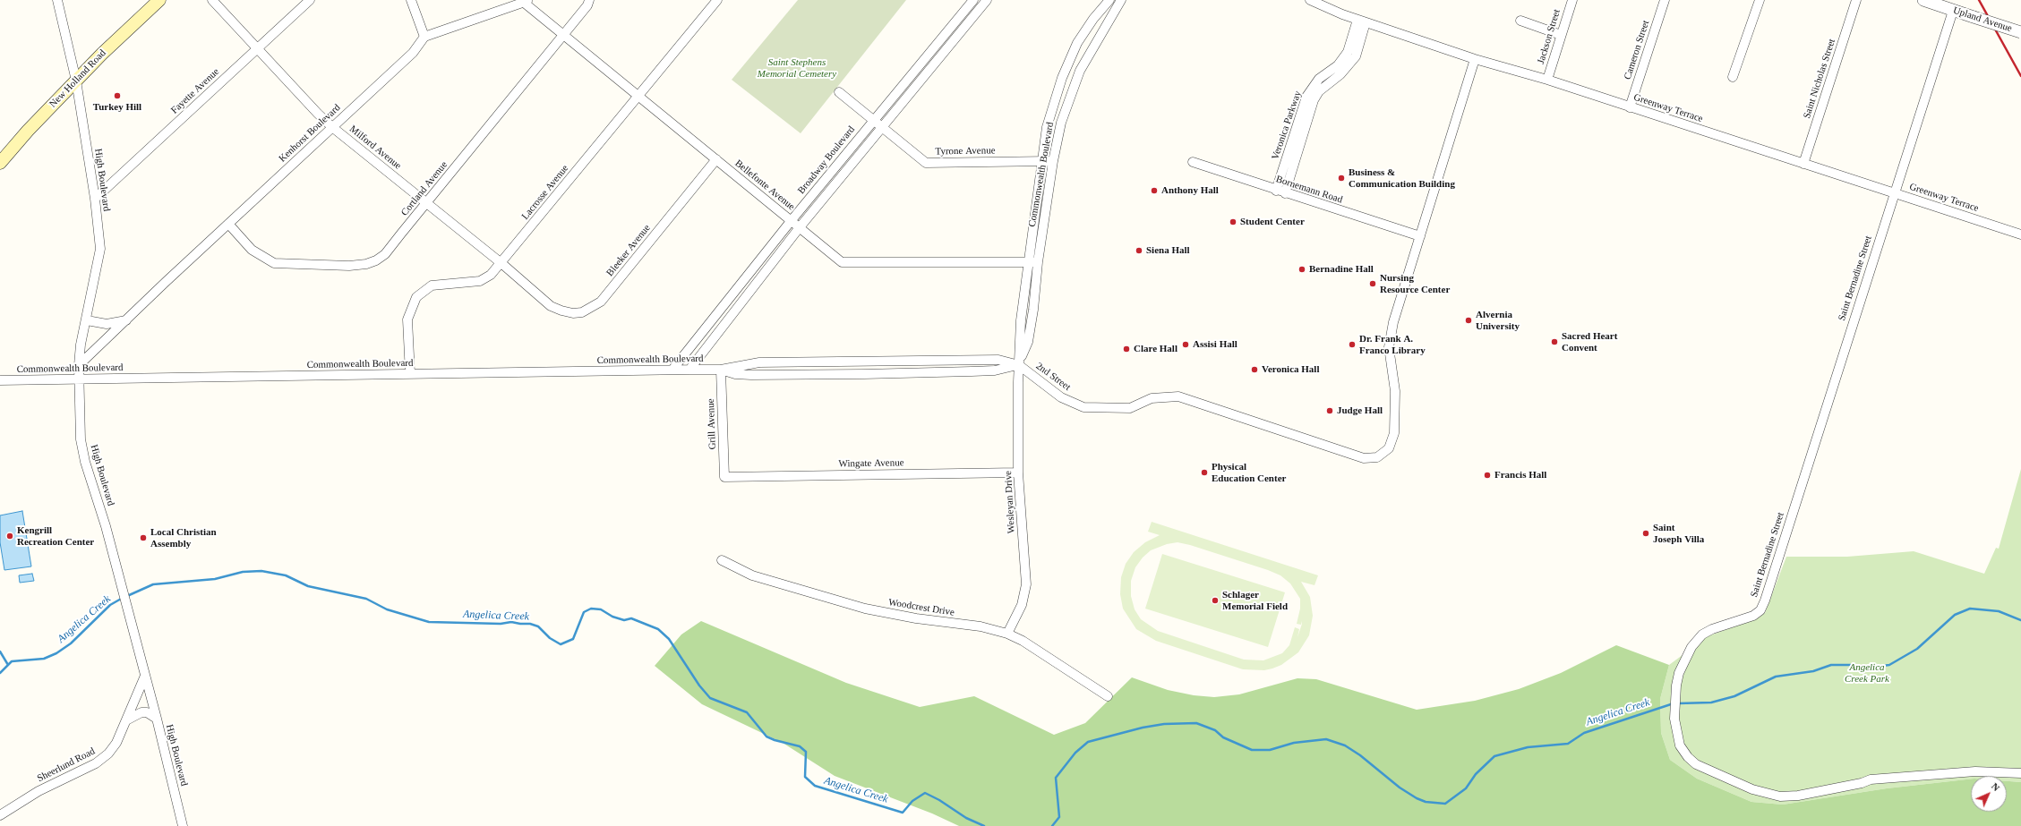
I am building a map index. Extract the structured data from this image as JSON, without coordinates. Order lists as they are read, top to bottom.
{
  "streets": {
    "main road": ["New Holland Road"],
    "street": [
      "Upland Avenue",
      "Jackson Street",
      "Cameron Street",
      "Saint Nicholas Street",
      "Fayette Avenue",
      "Greenway Terrace",
      "Veronica Parkway",
      "Kenhorst Boulevard",
      "Milford Avenue",
      "Tyrone Avenue",
      "Broadway Boulevard",
      "Commonwealth Boulevard",
      "High Boulevard",
      "Bellefonte Avenue",
      "Cortland Avenue",
      "Bornemann Road",
      "Lacrosse Avenue",
      "Bleeker Avenue",
      "Saint Bernadine Street",
      "2nd Street",
      "Grill Avenue",
      "Wingate Avenue",
      "Wesleyan Drive",
      "Woodcrest Drive",
      "Sheerlund Road"
    ]
  },
  "crossings": [
    ["Upland Avenue", "Saint Bernadine Street"],
    ["Jackson Street", "Greenway Terrace"],
    ["Cameron Street", "Greenway Terrace"],
    ["New Holland Road", "High Boulevard"],
    ["Saint Nicholas Street", "Greenway Terrace"],
    ["Fayette Avenue", "Milford Avenue"],
    ["Fayette Avenue", "High Boulevard"],
    ["Greenway Terrace", "Veronica Parkway"],
    ["Greenway Terrace", "Saint Bernadine Street"],
    ["Veronica Parkway", "Bornemann Road"],
    ["Kenhorst Boulevard", "Milford Avenue"],
    ["Kenhorst Boulevard", "High Boulevard"],
    ["Kenhorst Boulevard", "Cortland Avenue"],
    ["Milford Avenue", "Cortland Avenue"],
    ["Milford Avenue", "Lacrosse Avenue"],
    ["Milford Avenue", "Bleeker Avenue"],
    ["Tyrone Avenue", "Broadway Boulevard"],
    ["Tyrone Avenue", "Commonwealth Boulevard"],
    ["Broadway Boulevard", "Commonwealth Boulevard"],
    ["Broadway Boulevard", "Bellefonte Avenue"],
    ["Commonwealth Boulevard", "High Boulevard"],
    ["Commonwealth Boulevard", "Bellefonte Avenue"],
    ["Commonwealth Boulevard", "Lacrosse Avenue"],
    ["Commonwealth Boulevard", "2nd Street"],
    ["Commonwealth Boulevard", "Grill Avenue"],
    ["Commonwealth Boulevard", "Wesleyan Drive"],
    ["High Boulevard", "Sheerlund Road"],
    ["Bellefonte Avenue", "Cortland Avenue"],
    ["Bellefonte Avenue", "Lacrosse Avenue"],
    ["Bellefonte Avenue", "Bleeker Avenue"],
    ["Bornemann Road", "2nd Street"],
    ["2nd Street", "Wesleyan Drive"],
    ["Grill Avenue", "Wingate Avenue"],
    ["Wingate Avenue", "Wesleyan Drive"],
    ["Wesleyan Drive", "Woodcrest Drive"]
  ],
  "water": ["Angelica Creek"],
  "parks": ["Saint Stephens Memorial Cemetery", "Angelica Creek Park"],
  "places": [
    "Turkey Hill",
    "Business & Communication Building",
    "Anthony Hall",
    "Student Center",
    "Siena Hall",
    "Bernadine Hall",
    "Nursing Resource Center",
    "Alvernia University",
    "Sacred Heart Convent",
    "Assisi Hall",
    "Dr. Frank A. Franco Library",
    "Clare Hall",
    "Veronica Hall",
    "Judge Hall",
    "Physical Education Center",
    "Francis Hall",
    "Saint Joseph Villa",
    "Kengrill Recreation Center",
    "Local Christian Assembly",
    "Schlager Memorial Field"
  ],
  "north": "top right"
}
